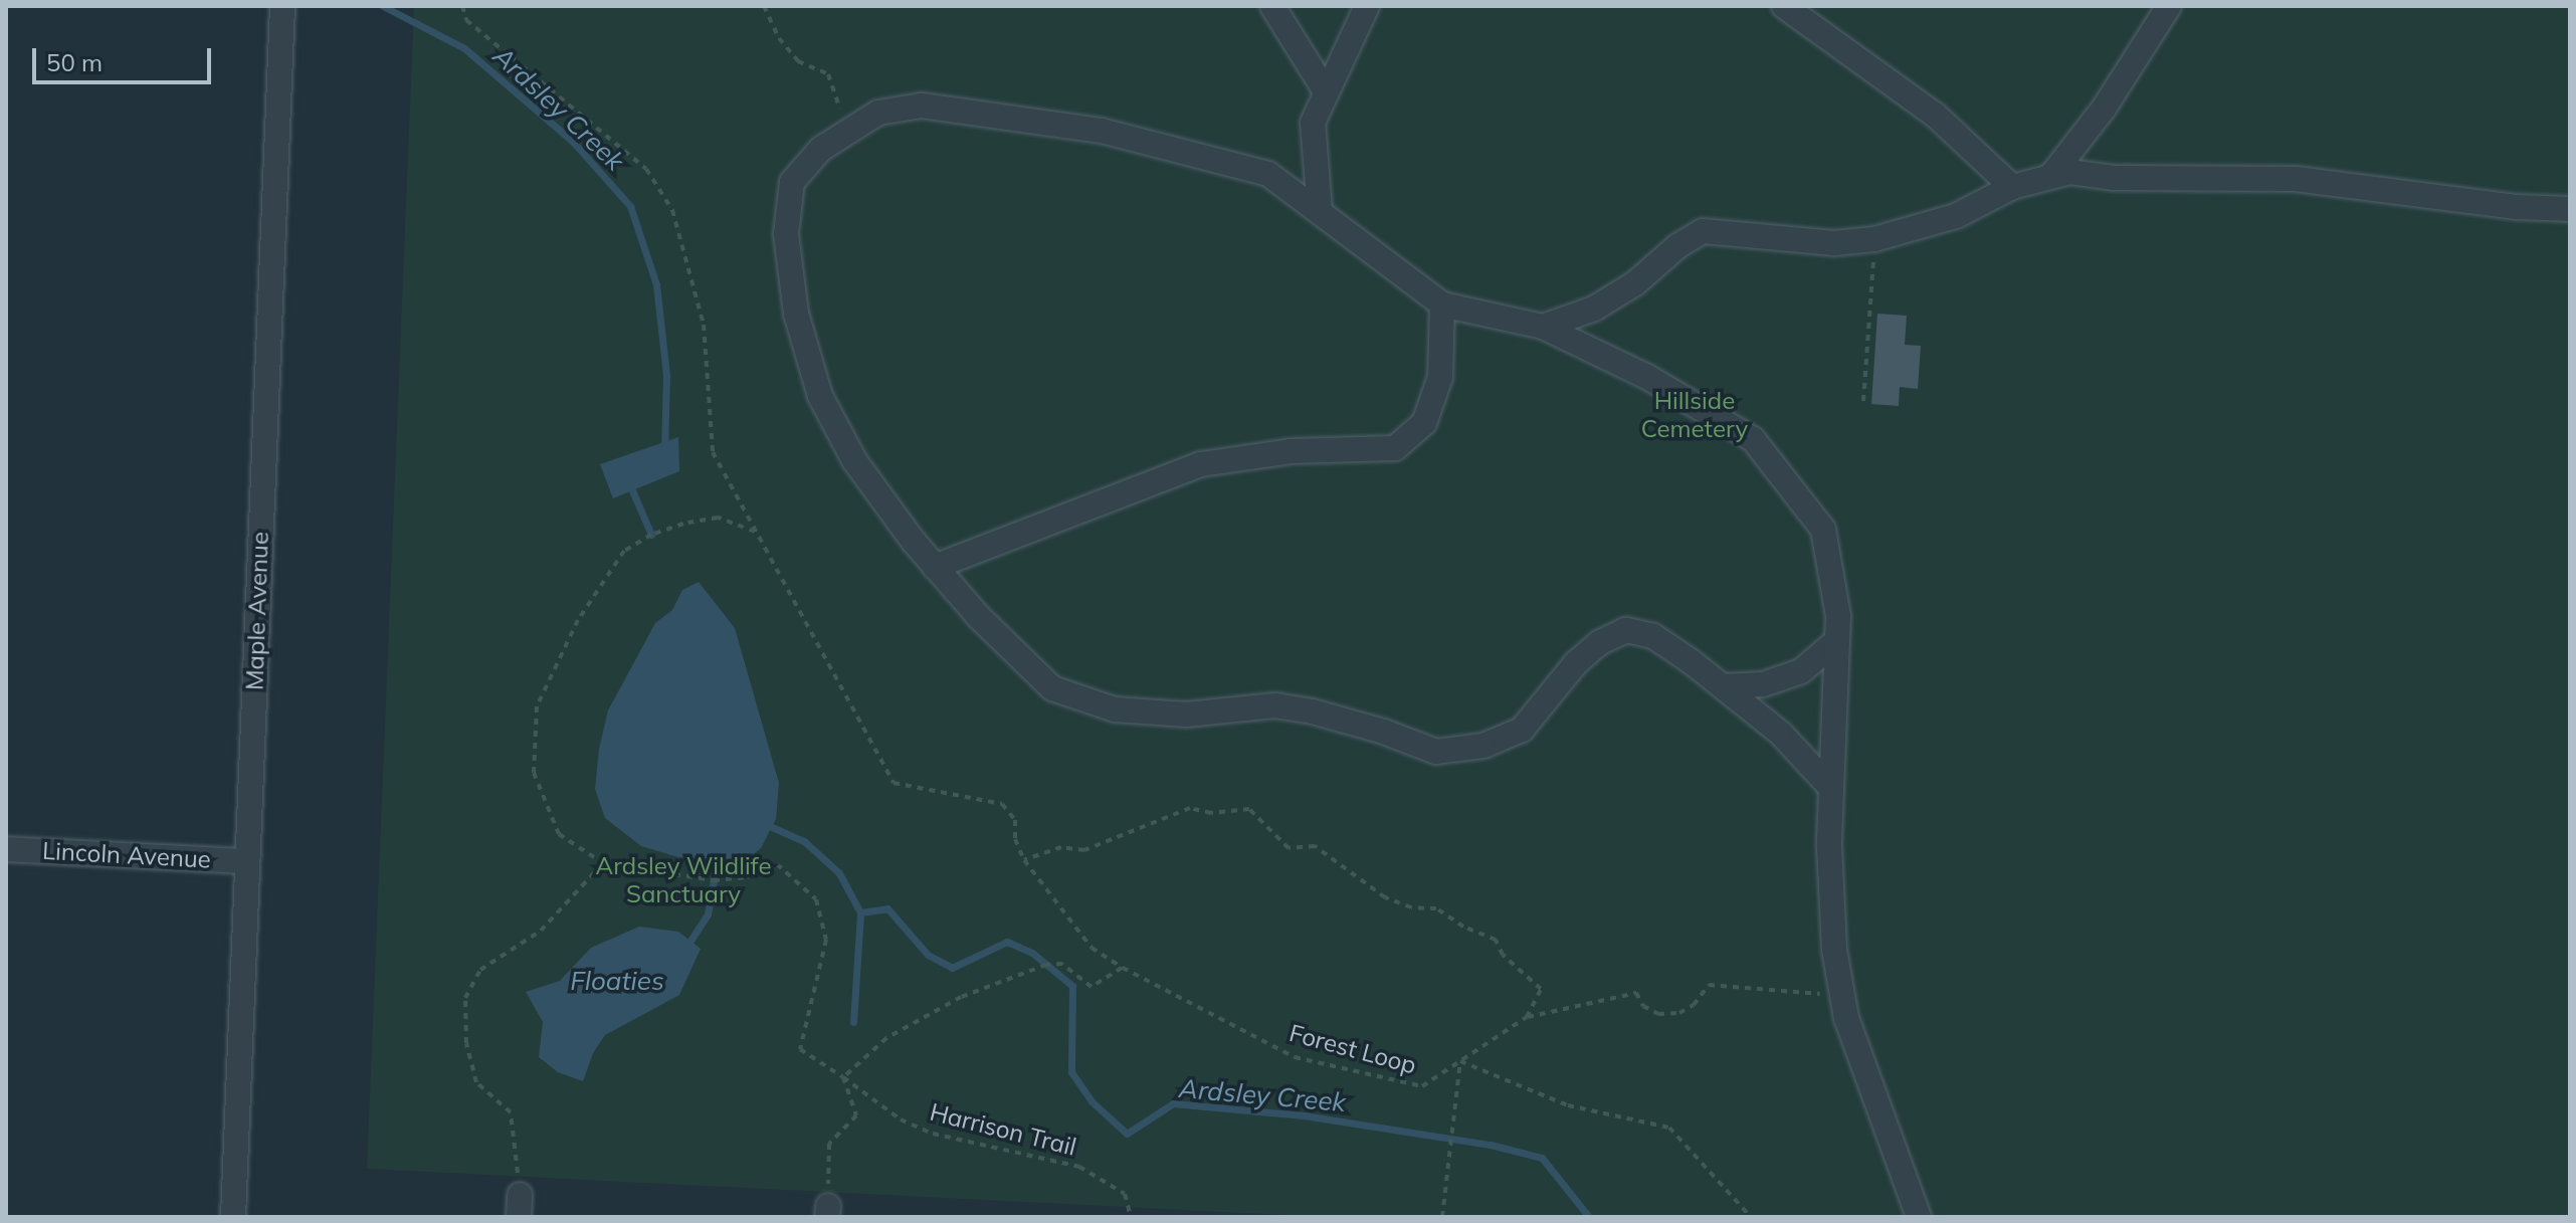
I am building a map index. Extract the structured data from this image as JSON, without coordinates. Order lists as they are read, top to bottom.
{
  "streets": {
    "street": ["Maple Avenue", "Lincoln Avenue"],
    "path": ["Forest Loop", "Harrison Trail"]
  },
  "crossings": [
    ["Maple Avenue", "Lincoln Avenue"]
  ],
  "water": ["Ardsley Creek", "Floaties"],
  "parks": ["Hillside Cemetery", "Ardsley Wildlife Sanctuary"],
  "scale_bar": "50 m"
}
